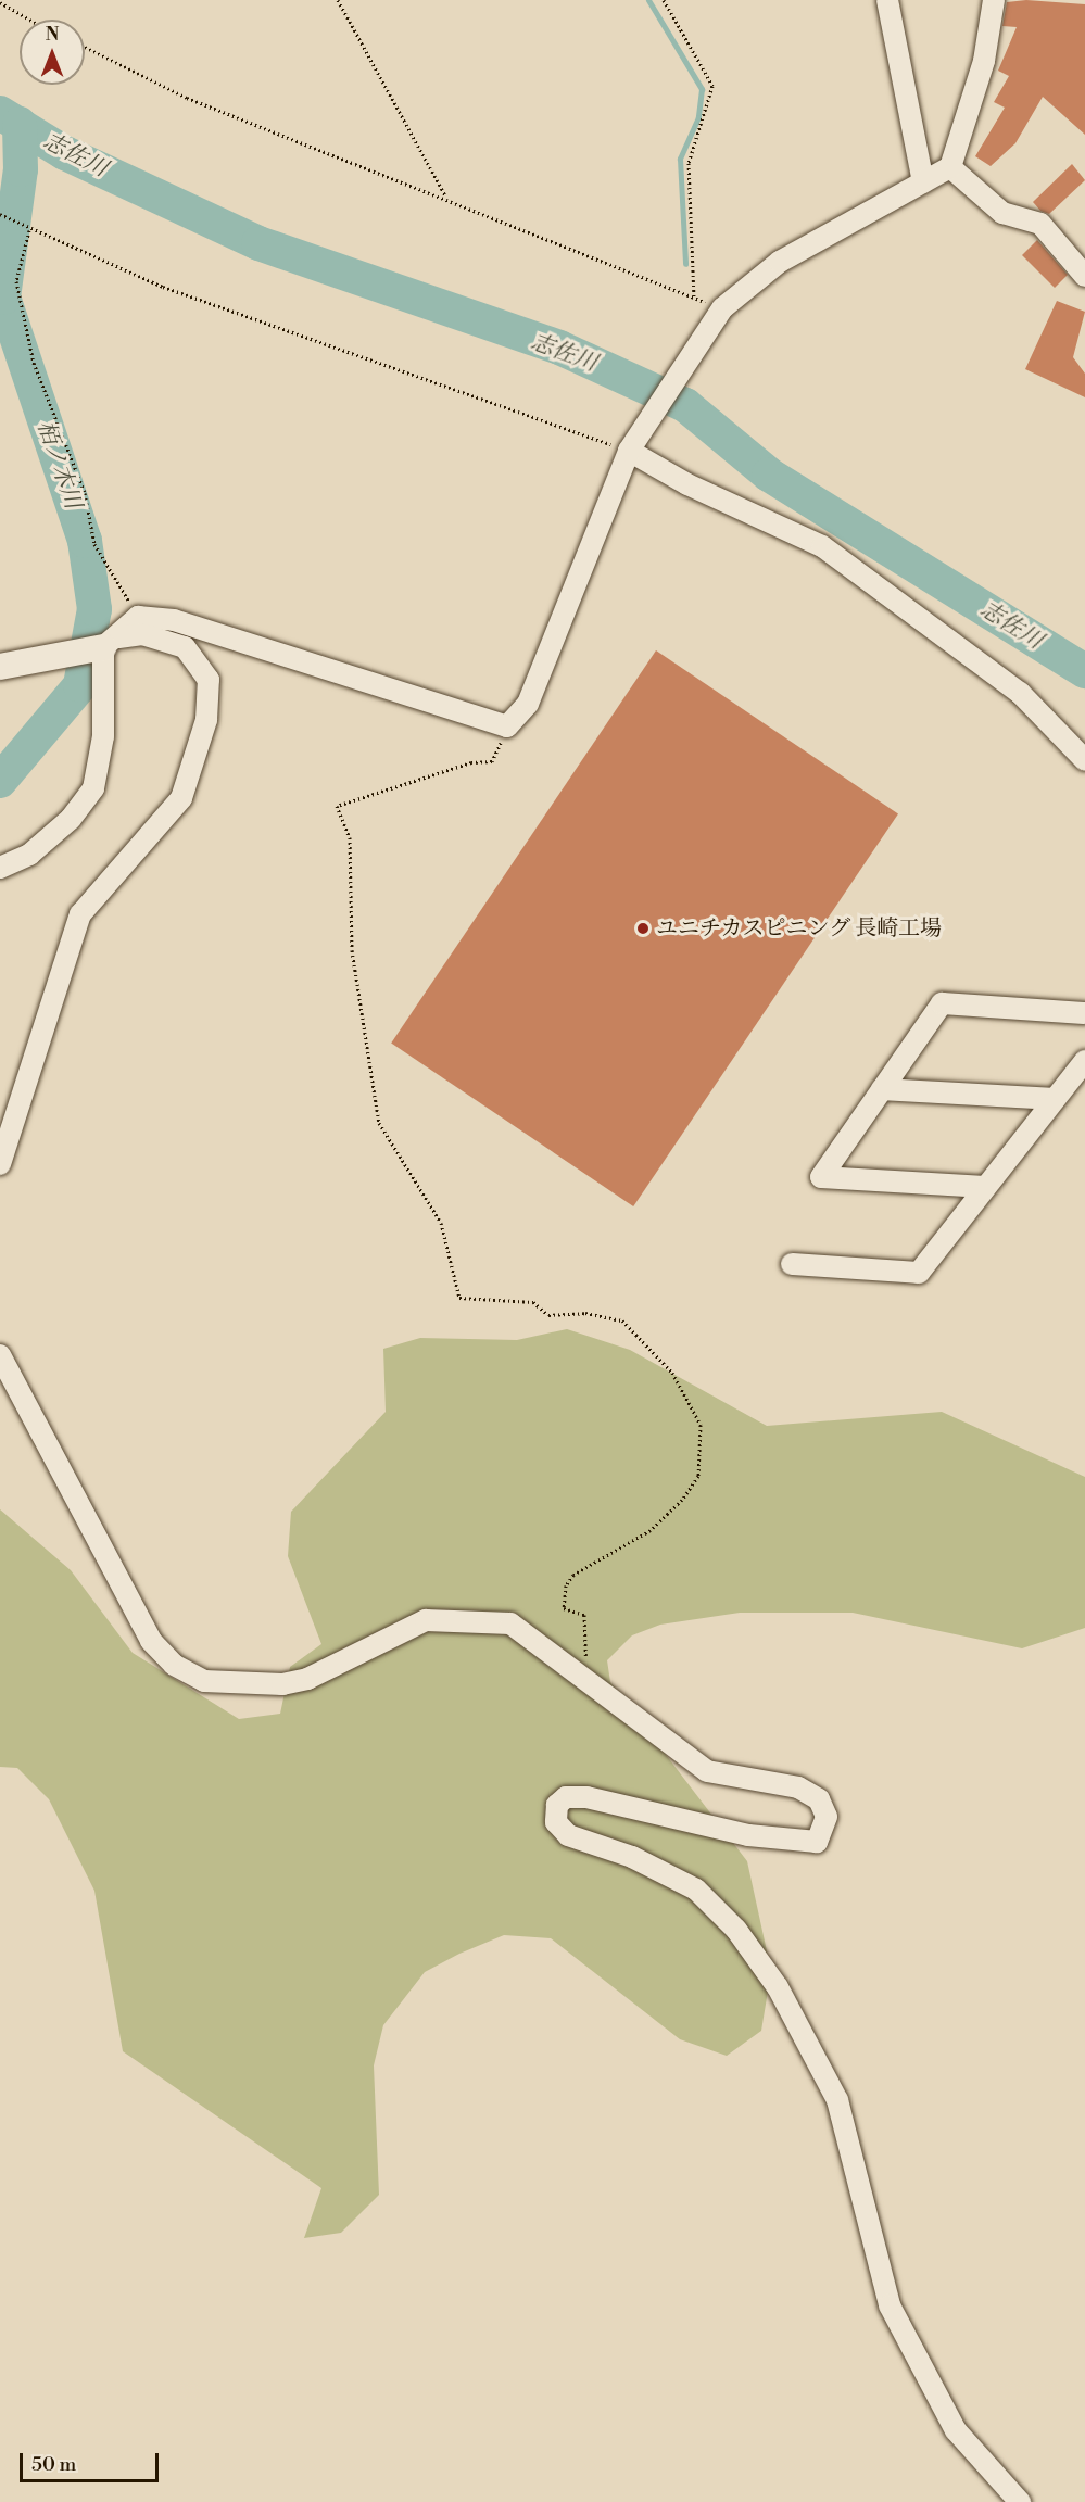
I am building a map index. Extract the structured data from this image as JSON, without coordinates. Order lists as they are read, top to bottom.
{
  "water": ["志佐川", "栢ノ木川"],
  "places": ["ユニチカスピニング 長崎工場"],
  "scale_bar": "50 m",
  "north": "top"
}
